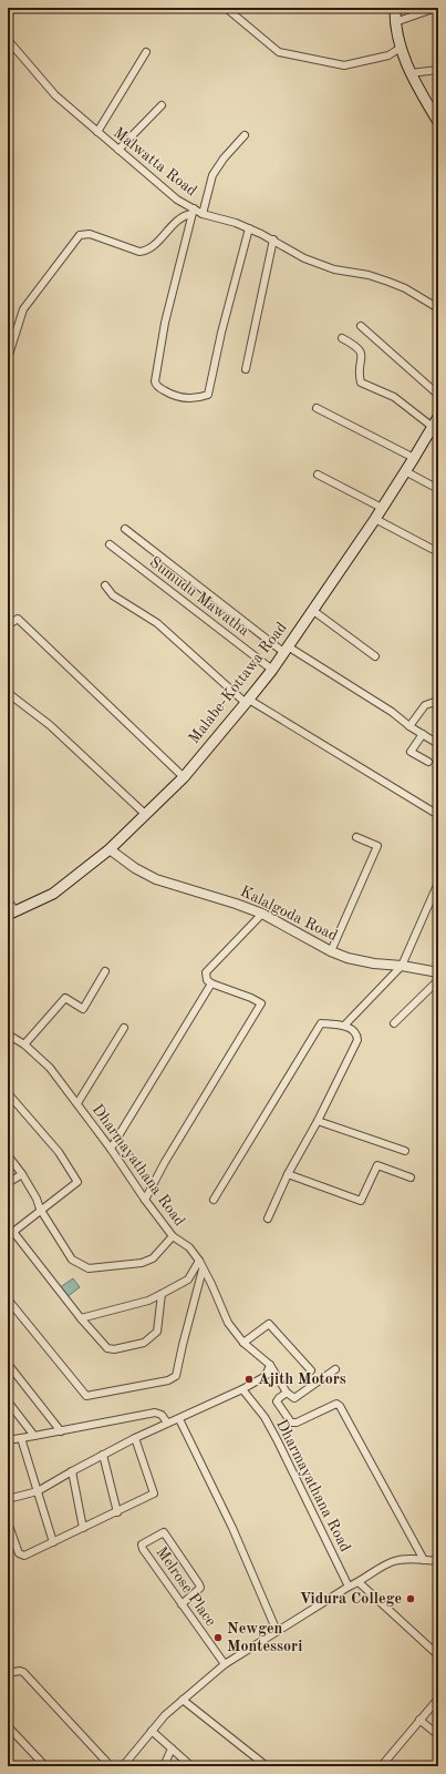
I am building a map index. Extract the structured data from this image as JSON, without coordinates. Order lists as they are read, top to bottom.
{
  "streets": {
    "main road": ["Malabe-Kottawa Road"],
    "street": [
      "Malwatta Road",
      "Sumudu Mawatha",
      "Kalalgoda Road",
      "Dharmayathana Road",
      "Melrose Place"
    ]
  },
  "crossings": [
    ["Sumudu Mawatha", "Malabe-Kottawa Road"],
    ["Malabe-Kottawa Road", "Kalalgoda Road"]
  ],
  "places": ["Ajith Motors", "Vidura College", "Newgen Montessori"]
}
